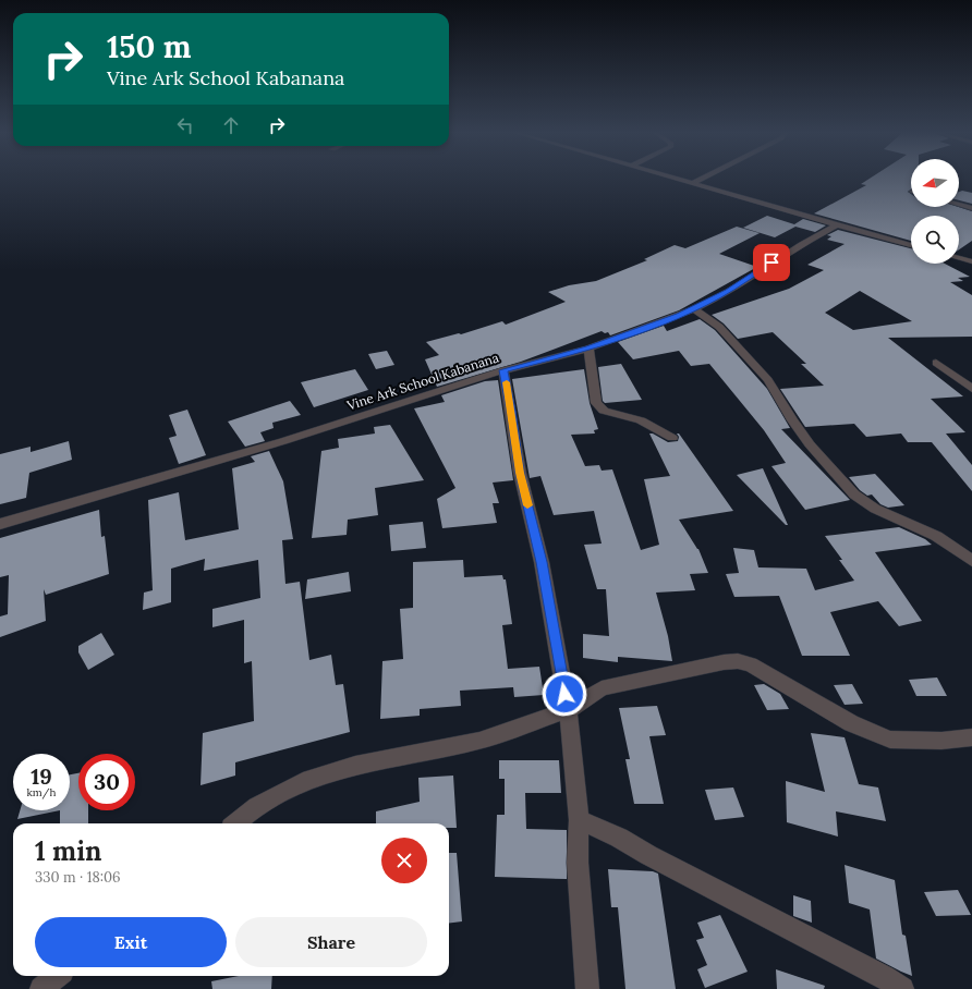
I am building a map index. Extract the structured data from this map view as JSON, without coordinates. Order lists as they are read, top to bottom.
{
  "streets": {
    "street": ["Vine Ark School Kabanana"]
  },
  "north": "left",
  "page": {
    "turn": ["150 m", "Vine Ark School Kabanana"],
    "speed": "19 km/h",
    "limit": "30",
    "heading": ["1 min", "330 m · 18:06"],
    "buttons": ["Exit", "Share"]
  }
}
